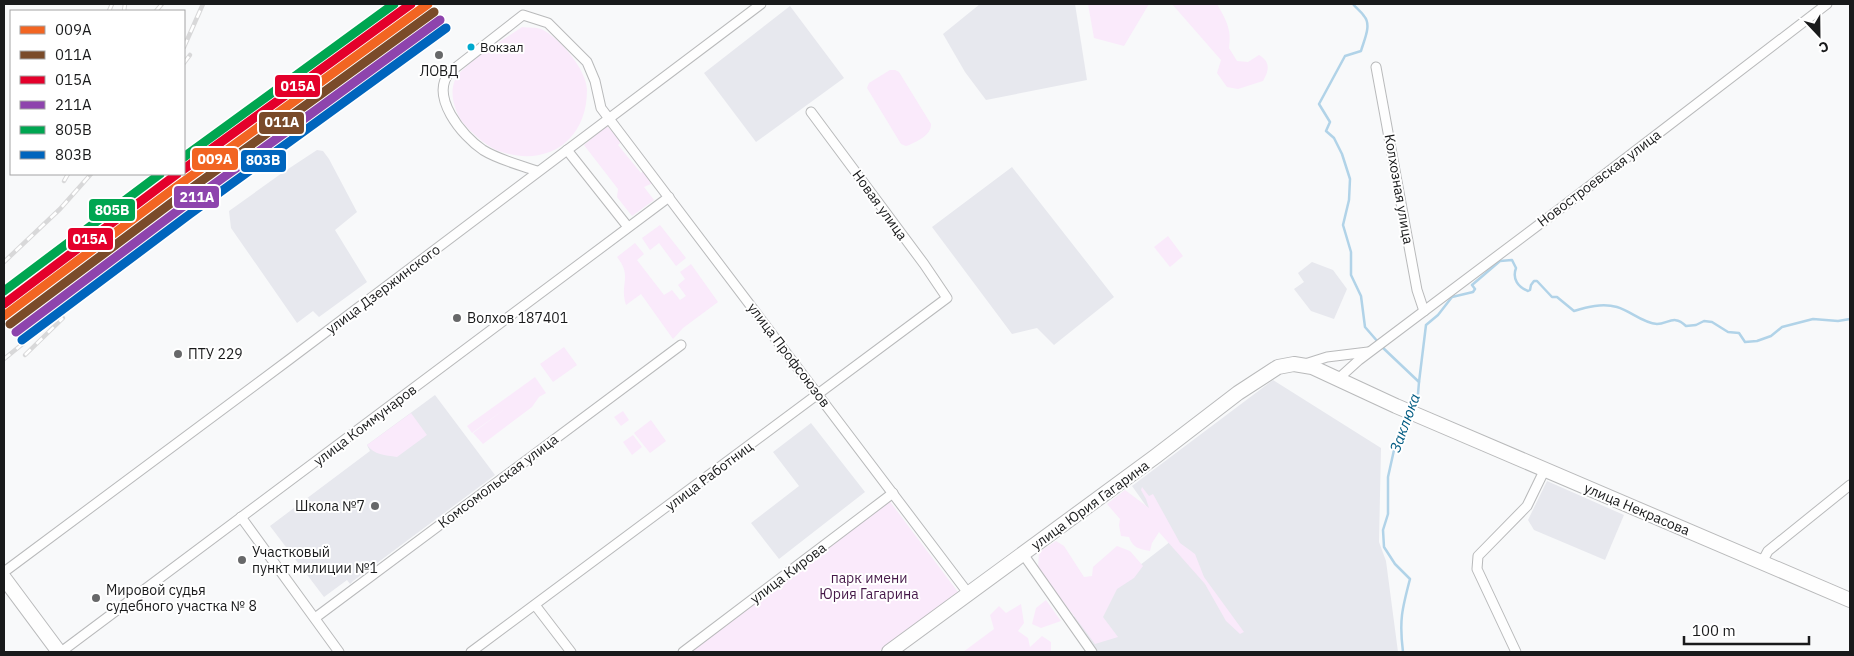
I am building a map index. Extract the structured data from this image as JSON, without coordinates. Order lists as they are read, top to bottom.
{
  "streets": {
    "main road": ["улица Юрия Гагарина", "улица Некрасова"],
    "street": [
      "Новостроевская улица",
      "Колхозная улица",
      "Новая улица",
      "улица Дзержинского",
      "улица Профсоюзов",
      "улица Коммунаров",
      "улица Работниц",
      "Комсомольская улица",
      "улица Кирова"
    ]
  },
  "crossings": [
    ["Новостроевская улица", "Колхозная улица"],
    ["Новостроевская улица", "улица Юрия Гагарина"],
    ["Новостроевская улица", "улица Некрасова"],
    ["Новая улица", "улица Работниц"],
    ["улица Дзержинского", "улица Профсоюзов"],
    ["улица Профсоюзов", "улица Коммунаров"],
    ["улица Профсоюзов", "улица Работниц"],
    ["улица Профсоюзов", "улица Юрия Гагарина"],
    ["улица Профсоюзов", "улица Кирова"]
  ],
  "water": ["Заклюка"],
  "parks": ["парк имени Юрия Гагарина"],
  "places": [
    "Вокзал",
    "ЛОВД",
    "Волхов 187401",
    "ПТУ 229",
    "Школа №7",
    "Участковый пункт милиции №1",
    "Мировой судья судебного участка № 8"
  ],
  "lines": [
    "transit line 009А",
    "transit line 015А",
    "transit line 805В",
    "transit line 011А",
    "transit line 211А",
    "transit line 803В"
  ],
  "legend": [
    "009А",
    "011А",
    "015А",
    "211А",
    "805В",
    "803В"
  ],
  "scale_bar": "100 m",
  "north": "bottom"
}
